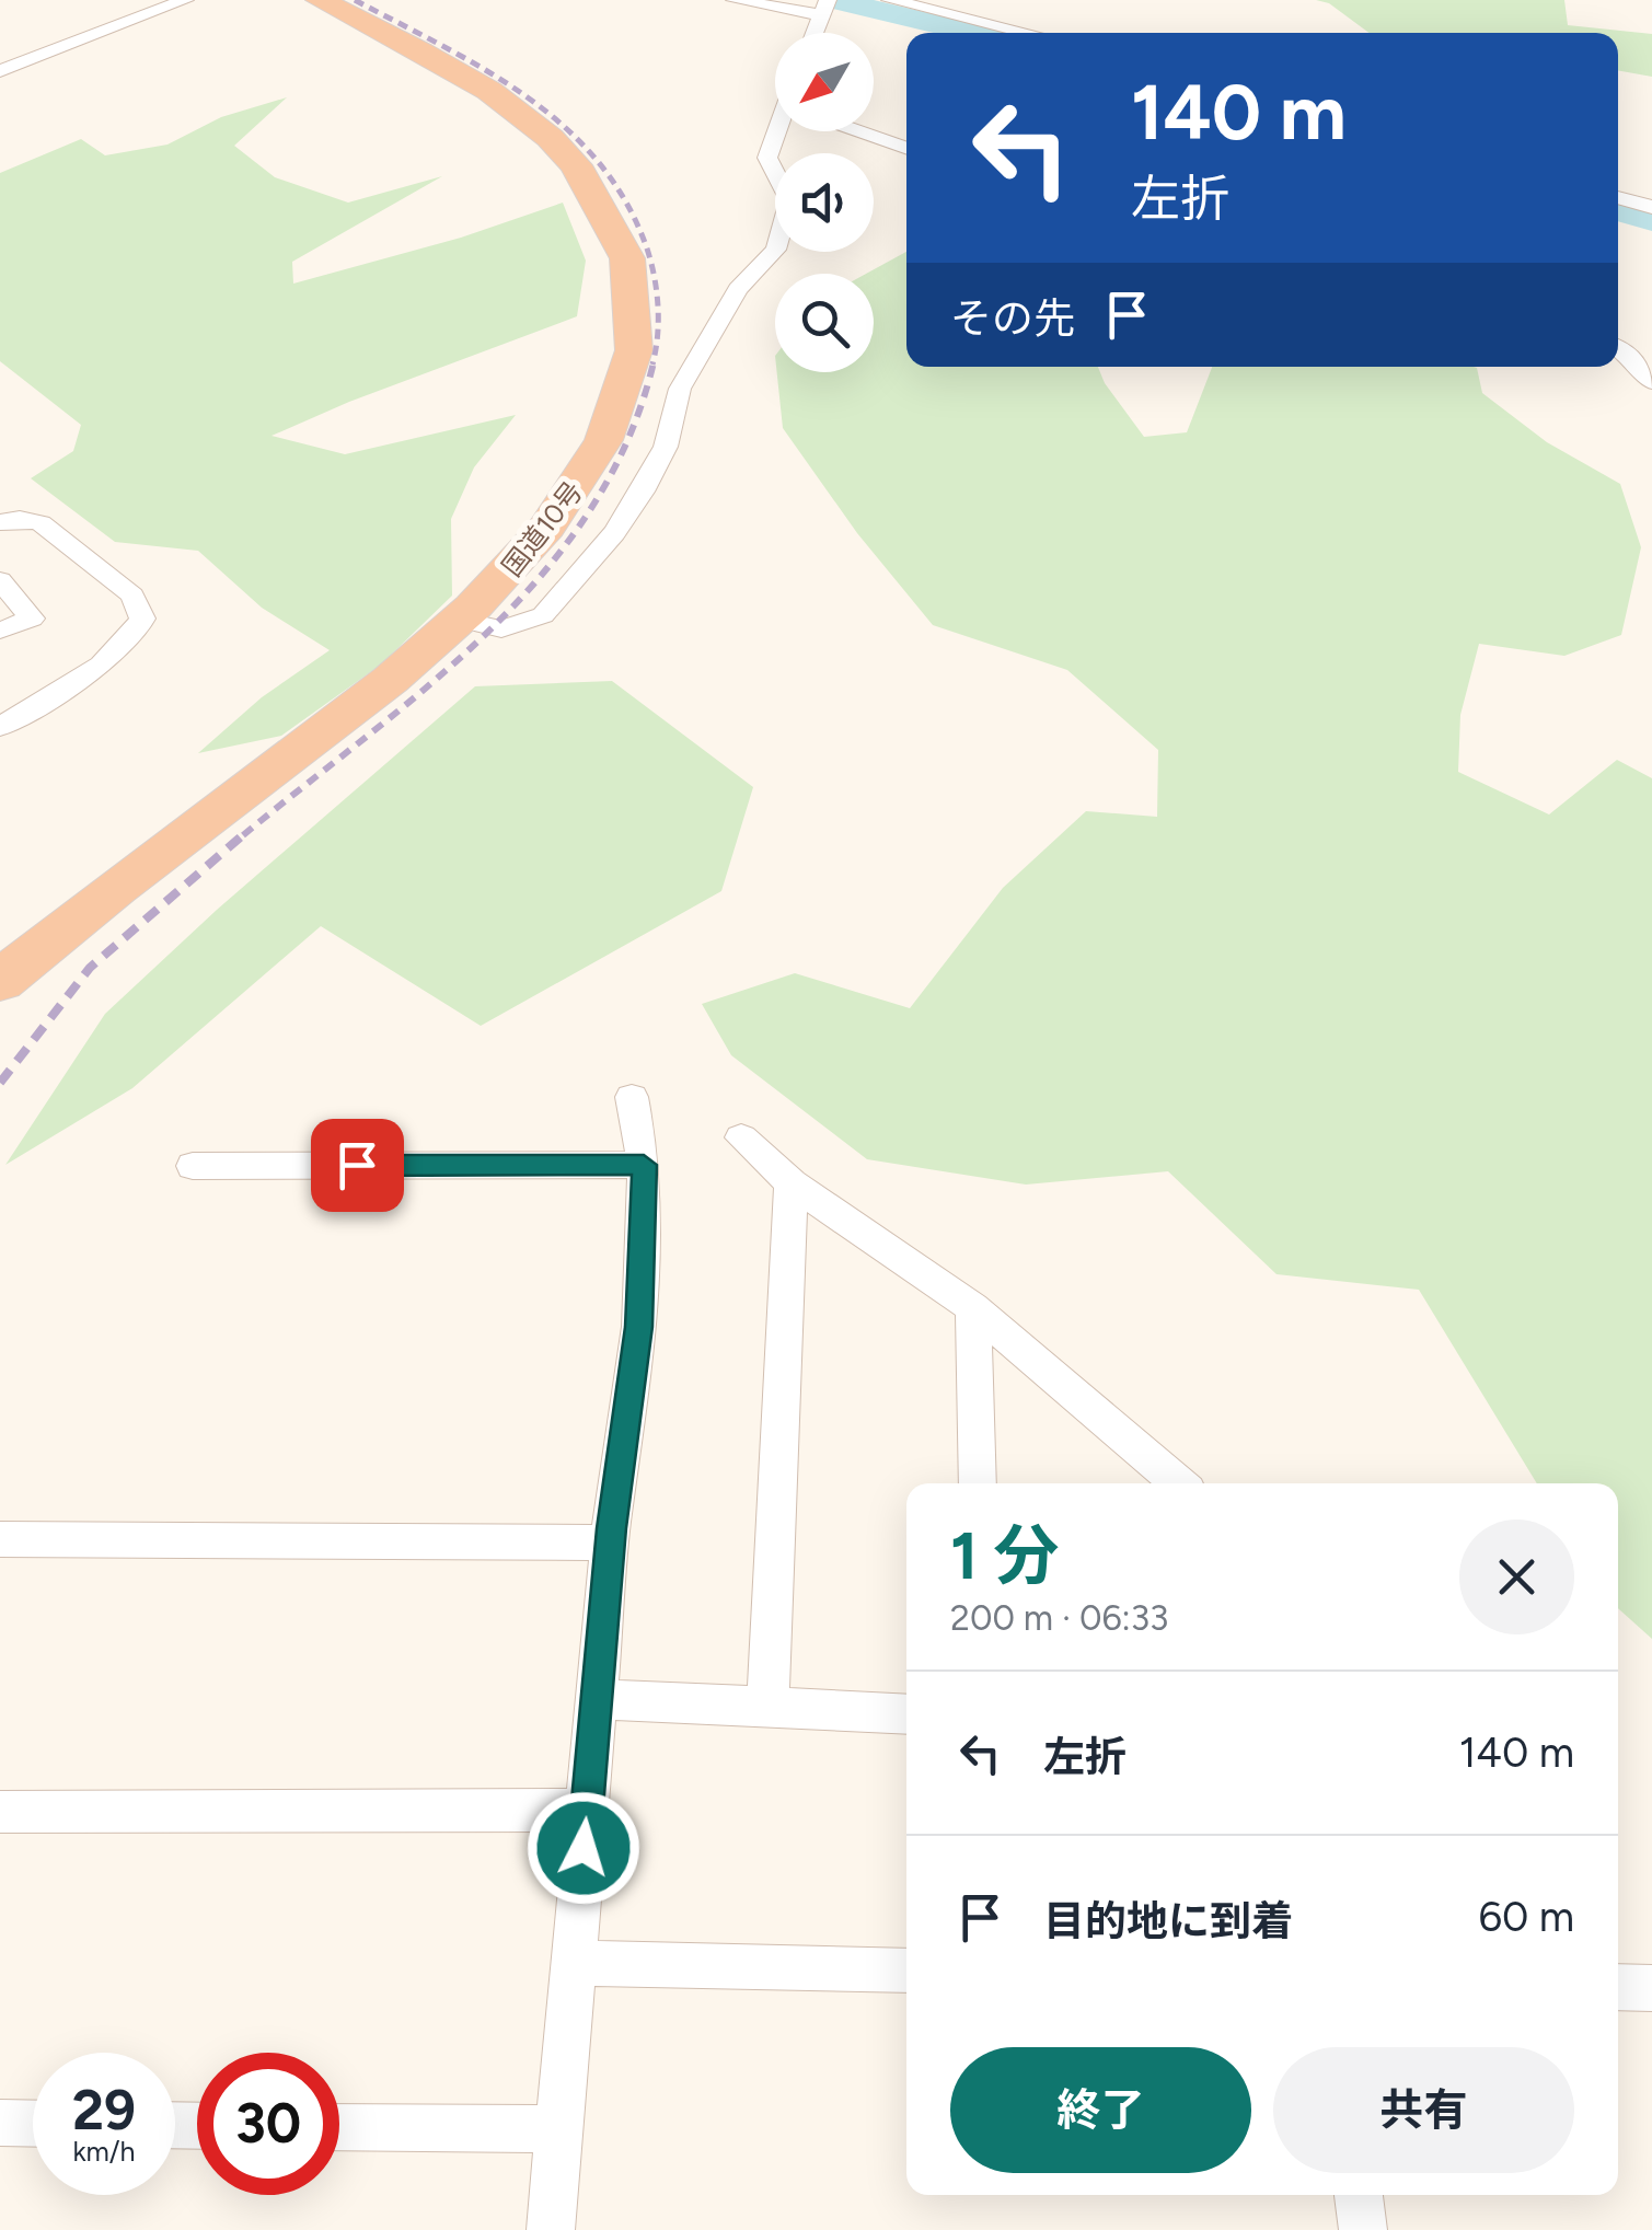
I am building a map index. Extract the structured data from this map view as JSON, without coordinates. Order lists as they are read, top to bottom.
{
  "streets": {
    "highway": ["国道10号"]
  },
  "north": "bottom left",
  "page": {
    "turn": ["140 m", "左折"],
    "then": "その先",
    "heading": ["1 分", "200 m · 06:33"],
    "list": [
      {
        "name": "左折",
        "value": "140 m"
      },
      {
        "name": "目的地に到着",
        "value": "60 m"
      }
    ],
    "buttons": ["終了", "共有"],
    "speed": "29 km/h",
    "limit": "30"
  }
}
